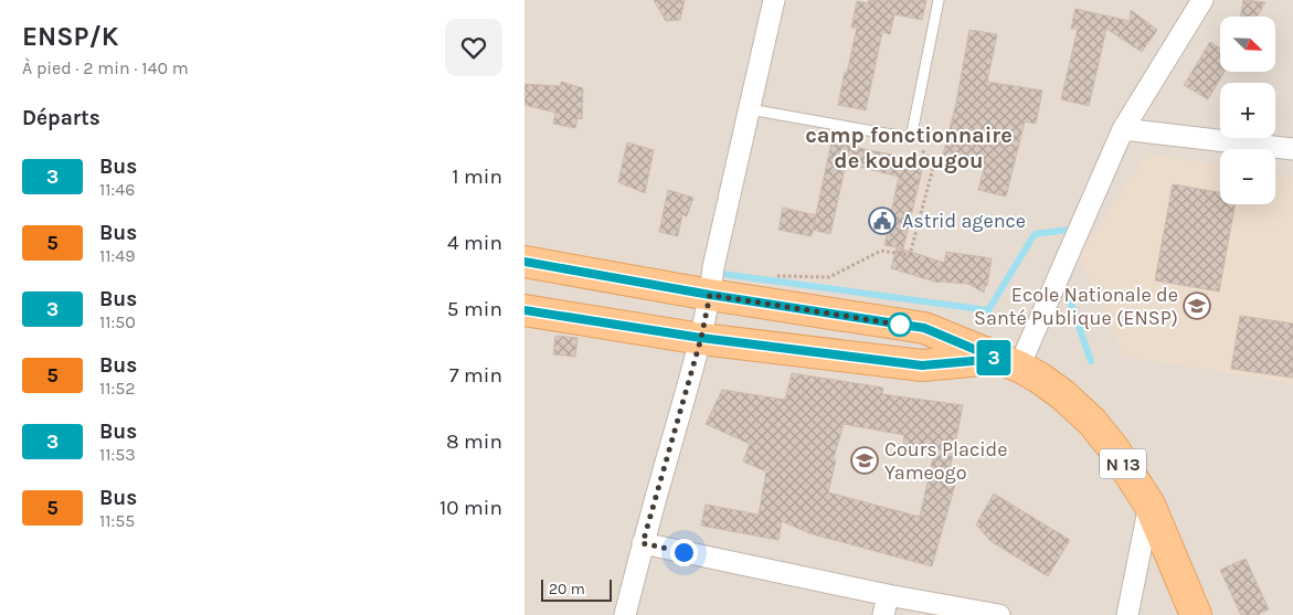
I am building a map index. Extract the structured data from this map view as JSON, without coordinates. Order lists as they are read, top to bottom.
{
  "streets": {
    "main road": ["N 13"]
  },
  "districts": ["camp fonctionnaire de koudougou"],
  "places": {
    "public building": ["Astrid agence"],
    "school or university": ["Ecole Nationale de Santé Publique (ENSP)", "Cours Placide Yameogo"]
  },
  "lines": ["bus line 3"],
  "scale_bar": "20 m",
  "north": "bottom right",
  "page": {
    "heading": [
      ["ENSP/K", "À pied · 2 min · 140 m"],
      "Départs"
    ],
    "on_map": "3",
    "map_buttons": ["+", "−"],
    "list": [
      {
        "mark": "3",
        "name": "Bus",
        "note": "11:46",
        "value": "1 min"
      },
      {
        "mark": "5",
        "name": "Bus",
        "note": "11:49",
        "value": "4 min"
      },
      {
        "mark": "3",
        "name": "Bus",
        "note": "11:50",
        "value": "5 min"
      },
      {
        "mark": "5",
        "name": "Bus",
        "note": "11:52",
        "value": "7 min"
      },
      {
        "mark": "3",
        "name": "Bus",
        "note": "11:53",
        "value": "8 min"
      },
      {
        "mark": "5",
        "name": "Bus",
        "note": "11:55",
        "value": "10 min"
      }
    ],
    "scale": "20 m"
  }
}
